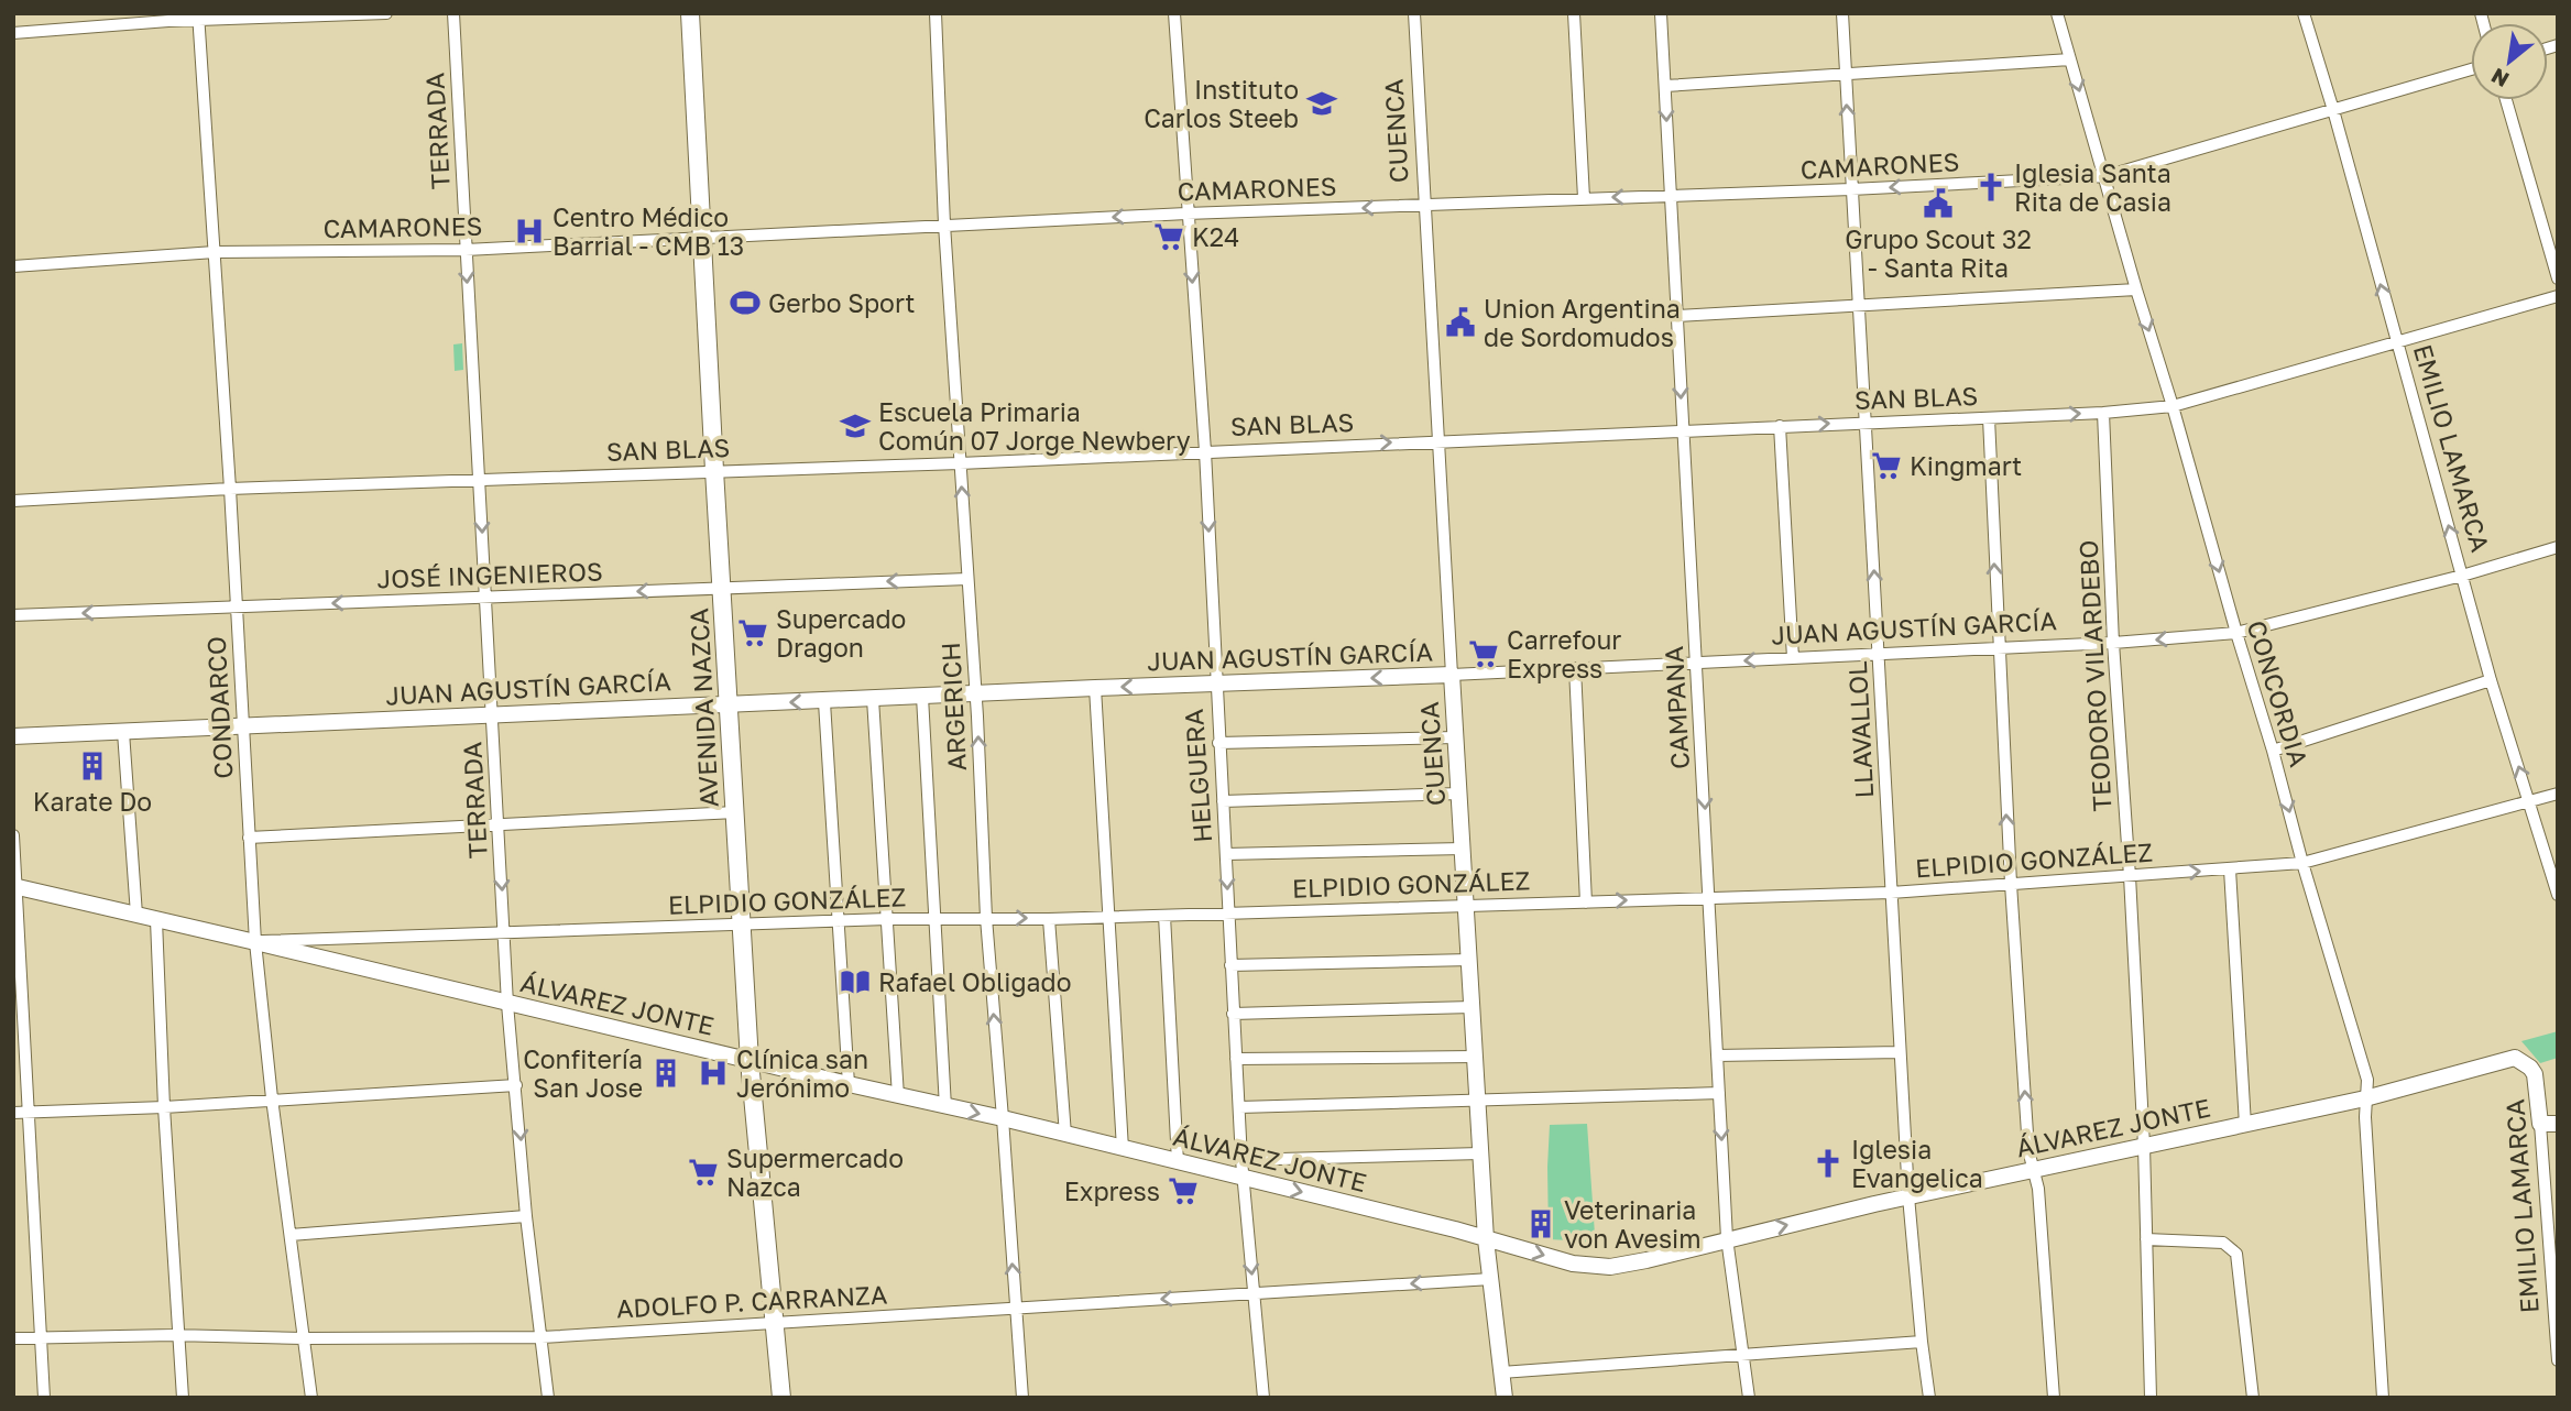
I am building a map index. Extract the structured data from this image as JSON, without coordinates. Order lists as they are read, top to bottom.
{
  "streets": {
    "main road": ["AVENIDA NAZCA"],
    "street": [
      "TERRADA",
      "CUENCA",
      "CAMARONES",
      "SAN BLAS",
      "EMILIO LAMARCA",
      "JOSÉ INGENIEROS",
      "JUAN AGUSTÍN GARCÍA",
      "TEODORO VILARDEBO",
      "CONCORDIA",
      "ARGERICH",
      "CONDARCO",
      "CAMPANA",
      "LLAVALLOL",
      "HELGUERA",
      "ELPIDIO GONZÁLEZ",
      "ÁLVAREZ JONTE",
      "ADOLFO P. CARRANZA"
    ]
  },
  "crossings": [
    ["TERRADA", "CAMARONES"],
    ["TERRADA", "SAN BLAS"],
    ["TERRADA", "JOSÉ INGENIEROS"],
    ["TERRADA", "JUAN AGUSTÍN GARCÍA"],
    ["TERRADA", "ELPIDIO GONZÁLEZ"],
    ["TERRADA", "ÁLVAREZ JONTE"],
    ["TERRADA", "ADOLFO P. CARRANZA"],
    ["CUENCA", "CAMARONES"],
    ["CUENCA", "SAN BLAS"],
    ["CUENCA", "JUAN AGUSTÍN GARCÍA"],
    ["CUENCA", "ELPIDIO GONZÁLEZ"],
    ["CUENCA", "ÁLVAREZ JONTE"],
    ["CUENCA", "ADOLFO P. CARRANZA"],
    ["CAMARONES", "EMILIO LAMARCA"],
    ["CAMARONES", "CONCORDIA"],
    ["CAMARONES", "ARGERICH"],
    ["CAMARONES", "CONDARCO"],
    ["CAMARONES", "AVENIDA NAZCA"],
    ["CAMARONES", "CAMPANA"],
    ["CAMARONES", "LLAVALLOL"],
    ["CAMARONES", "HELGUERA"],
    ["SAN BLAS", "EMILIO LAMARCA"],
    ["SAN BLAS", "TEODORO VILARDEBO"],
    ["SAN BLAS", "CONCORDIA"],
    ["SAN BLAS", "ARGERICH"],
    ["SAN BLAS", "CONDARCO"],
    ["SAN BLAS", "AVENIDA NAZCA"],
    ["SAN BLAS", "CAMPANA"],
    ["SAN BLAS", "LLAVALLOL"],
    ["SAN BLAS", "HELGUERA"],
    ["EMILIO LAMARCA", "JUAN AGUSTÍN GARCÍA"],
    ["EMILIO LAMARCA", "ELPIDIO GONZÁLEZ"],
    ["EMILIO LAMARCA", "ÁLVAREZ JONTE"],
    ["JOSÉ INGENIEROS", "ARGERICH"],
    ["JOSÉ INGENIEROS", "CONDARCO"],
    ["JOSÉ INGENIEROS", "AVENIDA NAZCA"],
    ["JUAN AGUSTÍN GARCÍA", "TEODORO VILARDEBO"],
    ["JUAN AGUSTÍN GARCÍA", "CONCORDIA"],
    ["JUAN AGUSTÍN GARCÍA", "ARGERICH"],
    ["JUAN AGUSTÍN GARCÍA", "CONDARCO"],
    ["JUAN AGUSTÍN GARCÍA", "AVENIDA NAZCA"],
    ["JUAN AGUSTÍN GARCÍA", "CAMPANA"],
    ["JUAN AGUSTÍN GARCÍA", "LLAVALLOL"],
    ["JUAN AGUSTÍN GARCÍA", "HELGUERA"],
    ["TEODORO VILARDEBO", "ELPIDIO GONZÁLEZ"],
    ["TEODORO VILARDEBO", "ÁLVAREZ JONTE"],
    ["CONCORDIA", "ELPIDIO GONZÁLEZ"],
    ["CONCORDIA", "ÁLVAREZ JONTE"],
    ["ARGERICH", "ELPIDIO GONZÁLEZ"],
    ["ARGERICH", "ÁLVAREZ JONTE"],
    ["ARGERICH", "ADOLFO P. CARRANZA"],
    ["CONDARCO", "ELPIDIO GONZÁLEZ"],
    ["CONDARCO", "ÁLVAREZ JONTE"],
    ["CONDARCO", "ADOLFO P. CARRANZA"],
    ["AVENIDA NAZCA", "ELPIDIO GONZÁLEZ"],
    ["AVENIDA NAZCA", "ÁLVAREZ JONTE"],
    ["AVENIDA NAZCA", "ADOLFO P. CARRANZA"],
    ["CAMPANA", "ELPIDIO GONZÁLEZ"],
    ["CAMPANA", "ÁLVAREZ JONTE"],
    ["LLAVALLOL", "ELPIDIO GONZÁLEZ"],
    ["LLAVALLOL", "ÁLVAREZ JONTE"],
    ["HELGUERA", "ELPIDIO GONZÁLEZ"],
    ["HELGUERA", "ÁLVAREZ JONTE"],
    ["HELGUERA", "ADOLFO P. CARRANZA"],
    ["ELPIDIO GONZÁLEZ", "ÁLVAREZ JONTE"]
  ],
  "one_way": [
    "TERRADA",
    "EMILIO LAMARCA",
    "JOSÉ INGENIEROS",
    "CONCORDIA",
    "CAMPANA",
    "HELGUERA"
  ],
  "places": {
    "school or university": ["Instituto Carlos Steeb", "Escuela Primaria Común 07 Jorge Newbery"],
    "church": ["Iglesia Santa Rita de Casia", "Iglesia Evangelica"],
    "public building": ["Grupo Scout 32 - Santa Rita", "Union Argentina de Sordomudos"],
    "hospital": ["Centro Médico Barrial - CMB 13", "Clínica san Jerónimo"],
    "supermarket": [
      "K24",
      "Kingmart",
      "Supercado Dragon",
      "Carrefour Express",
      "Supermercado Nazca",
      "Express"
    ],
    "sports": ["Gerbo Sport"],
    "building": ["Karate Do", "Confitería San Jose", "Veterinaria von Avesim"],
    "library": ["Rafael Obligado"]
  },
  "north": "bottom left"
}
